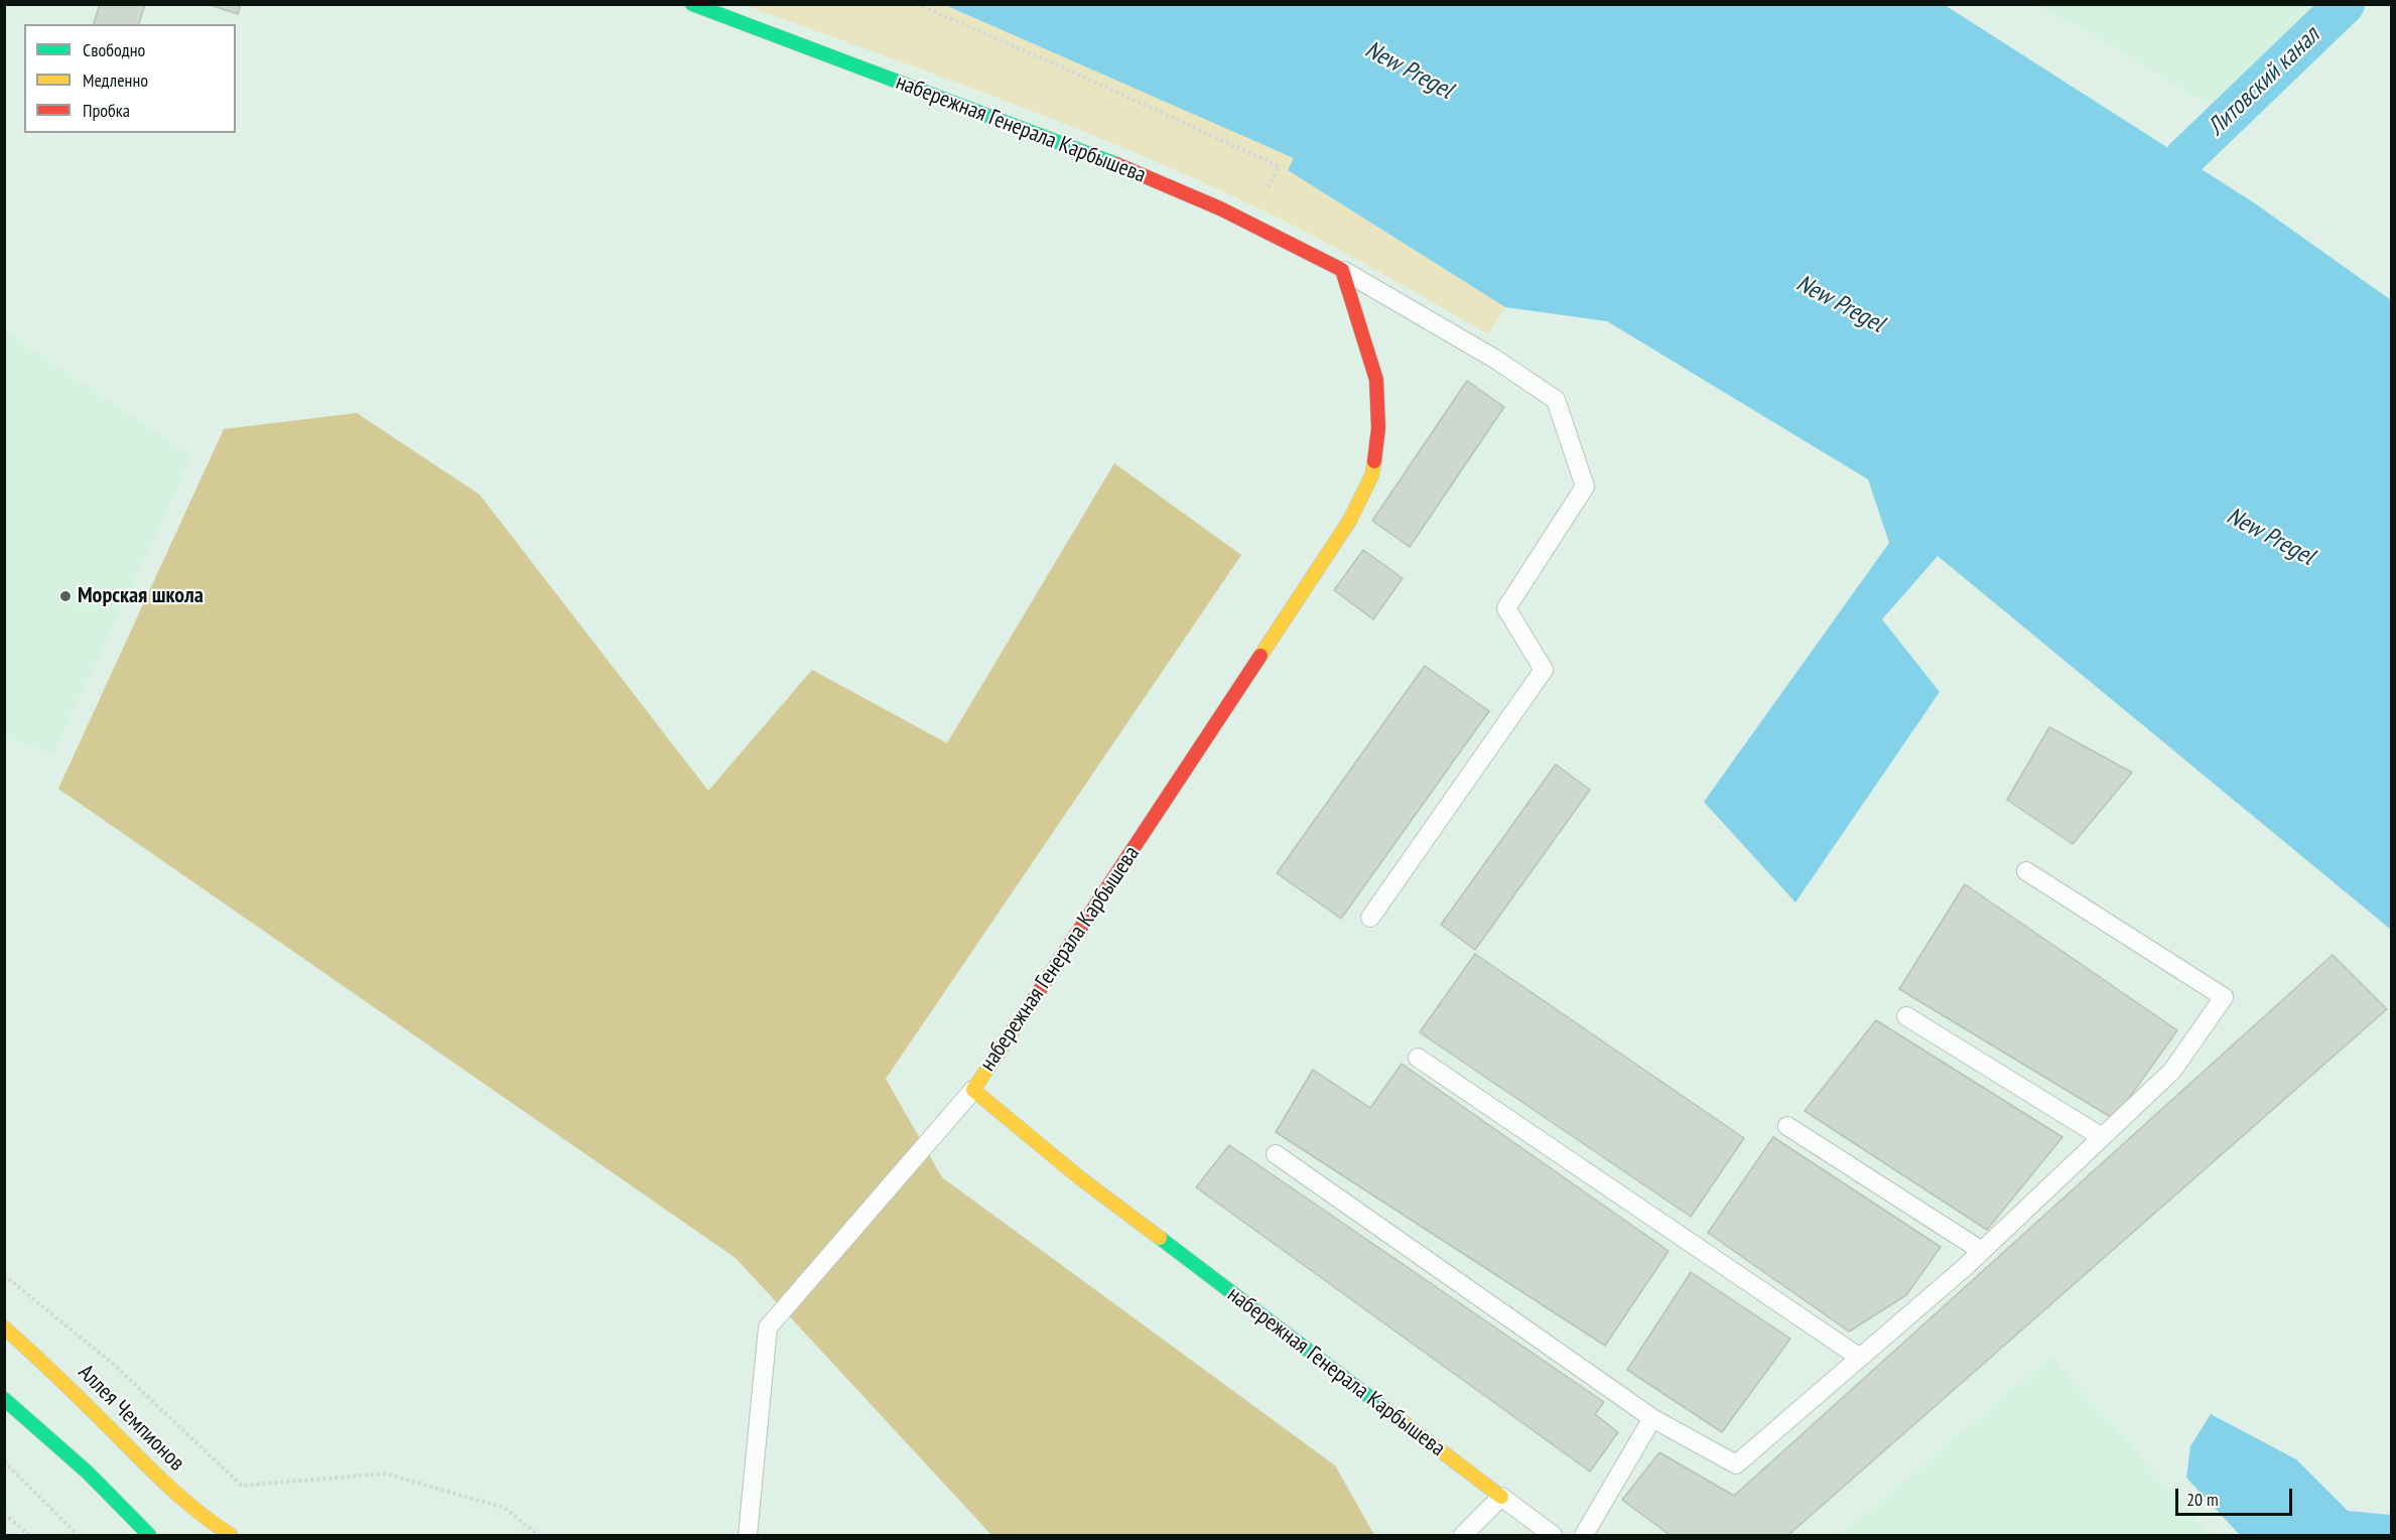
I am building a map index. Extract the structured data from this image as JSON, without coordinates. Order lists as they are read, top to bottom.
{
  "streets": {
    "street": ["набережная Генерала Карбышева", "Аллея Чемпионов"]
  },
  "water": ["New Pregel", "Литовский канал"],
  "places": ["Морская школа"],
  "legend": ["Свободно", "Медленно", "Пробка"],
  "scale_bar": "20 m"
}
